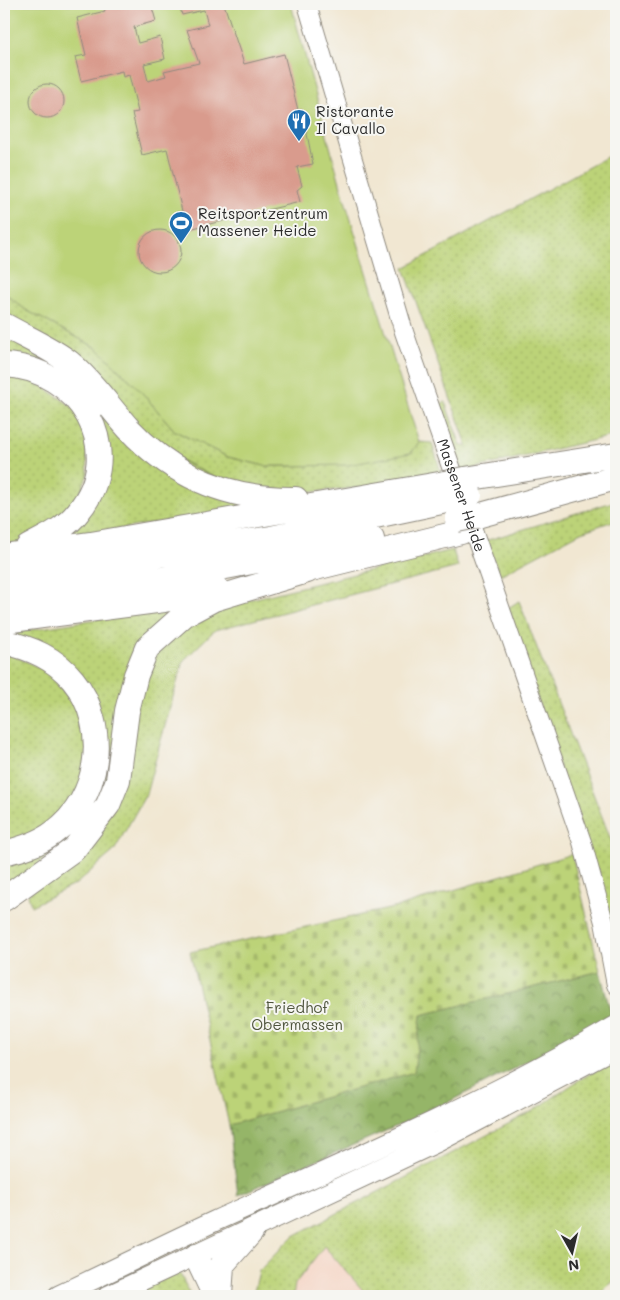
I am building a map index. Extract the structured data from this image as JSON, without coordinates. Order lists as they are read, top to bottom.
{
  "streets": {
    "street": ["Massener Heide"]
  },
  "parks": ["Friedhof Obermassen"],
  "places": {
    "restaurant": ["Ristorante Il Cavallo"],
    "sports": ["Reitsportzentrum Massener Heide"]
  },
  "north": "bottom"
}
